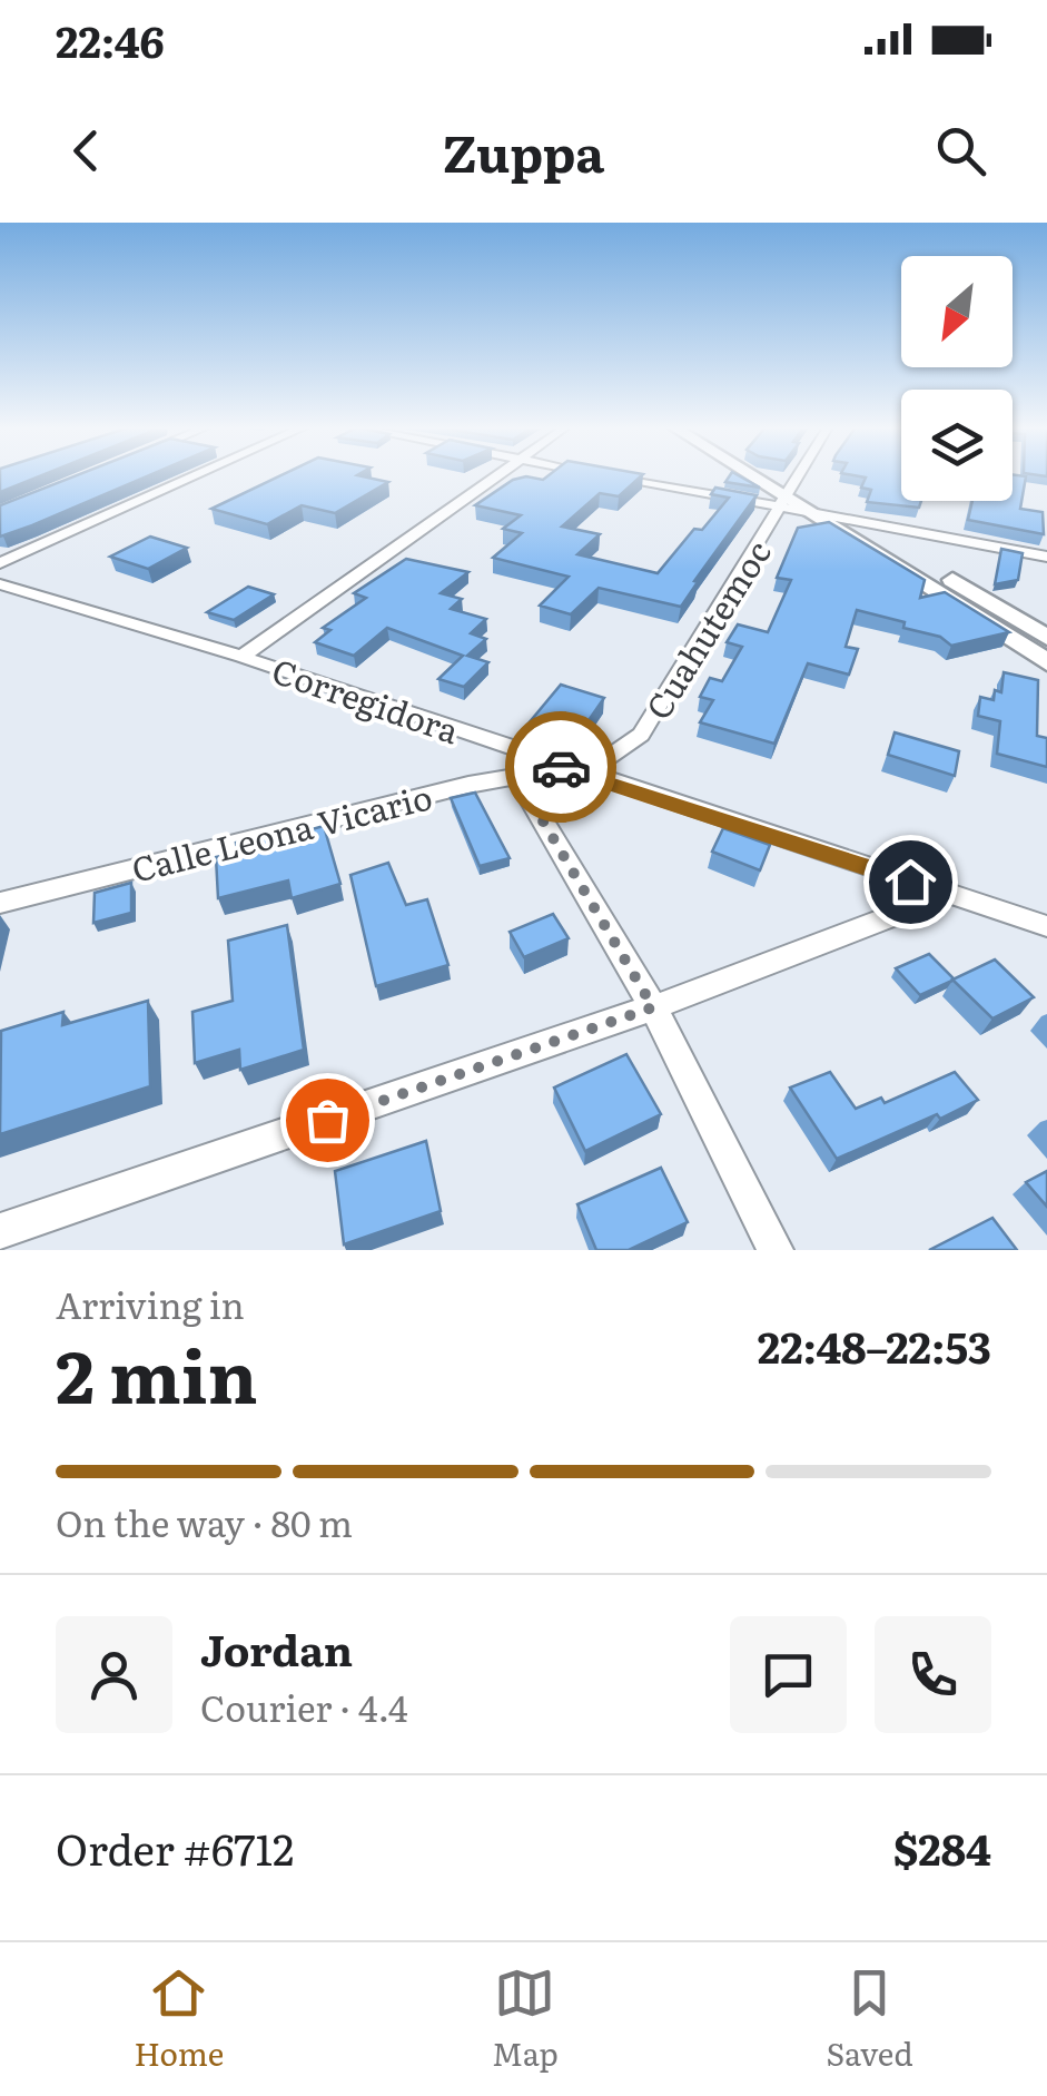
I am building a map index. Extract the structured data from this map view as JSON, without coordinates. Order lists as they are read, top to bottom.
{
  "streets": {
    "street": ["Cuahutemoc", "Corregidora", "Calle Leona Vicario"]
  },
  "crossings": [
    ["Cuahutemoc", "Corregidora"],
    ["Cuahutemoc", "Calle Leona Vicario"],
    ["Corregidora", "Calle Leona Vicario"]
  ],
  "north": "bottom left",
  "page": {
    "status": "22:46",
    "header": "Zuppa",
    "heading": ["2 min", "Arriving in", "22:48–22:53"],
    "panel": [
      "Jordan",
      "Courier · 4.4",
      "Order #6712",
      "$284"
    ],
    "bar": "On the way · 80 m",
    "tabs": ["Home", "Map", "Saved"]
  }
}
